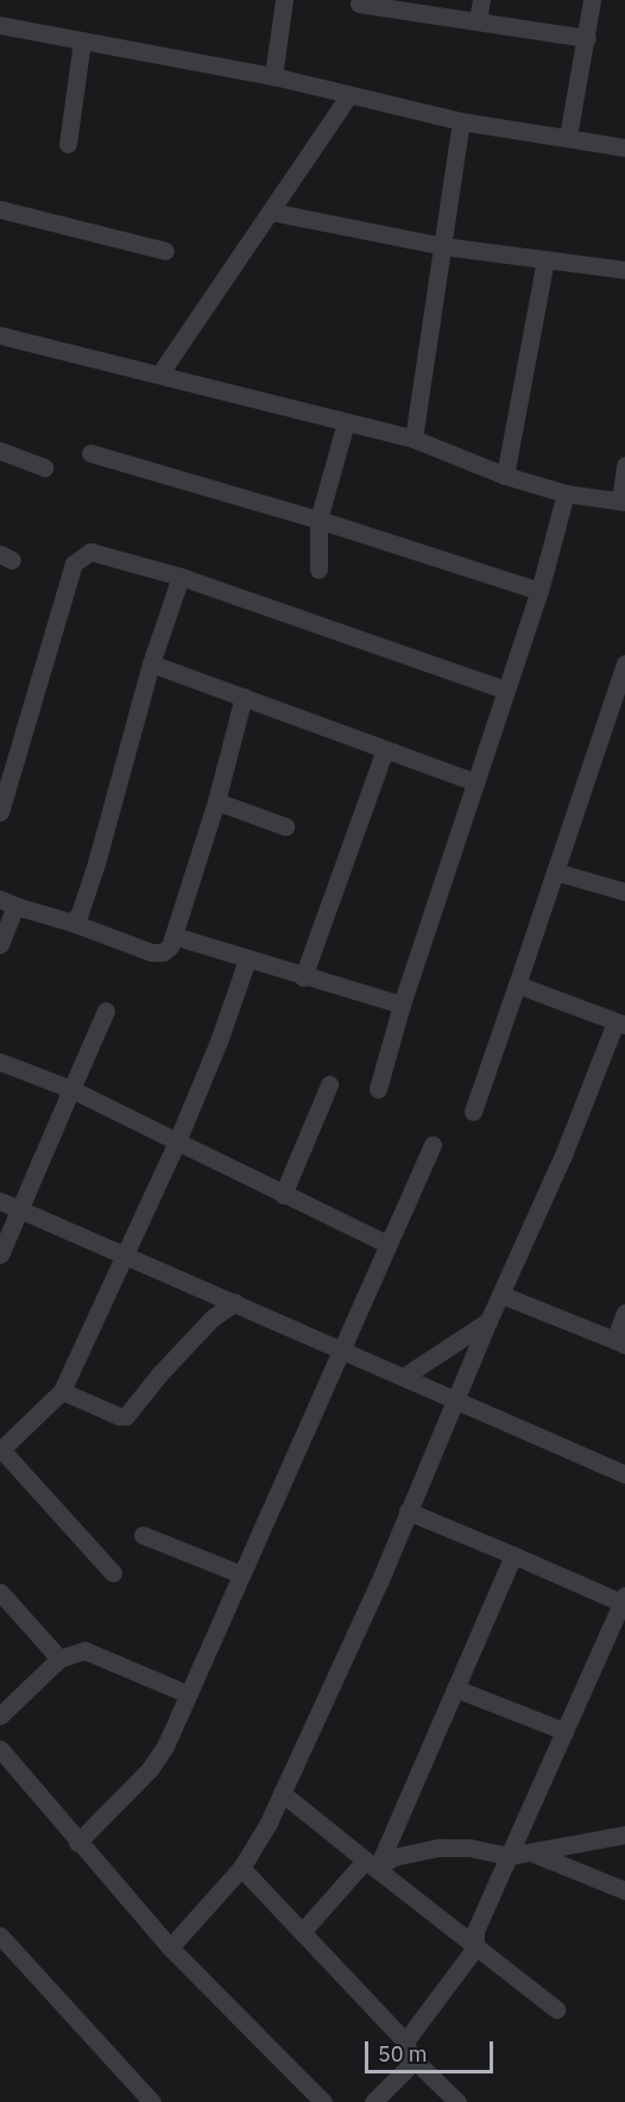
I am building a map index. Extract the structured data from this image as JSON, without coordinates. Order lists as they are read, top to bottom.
{
  "scale_bar": "50 m"
}
